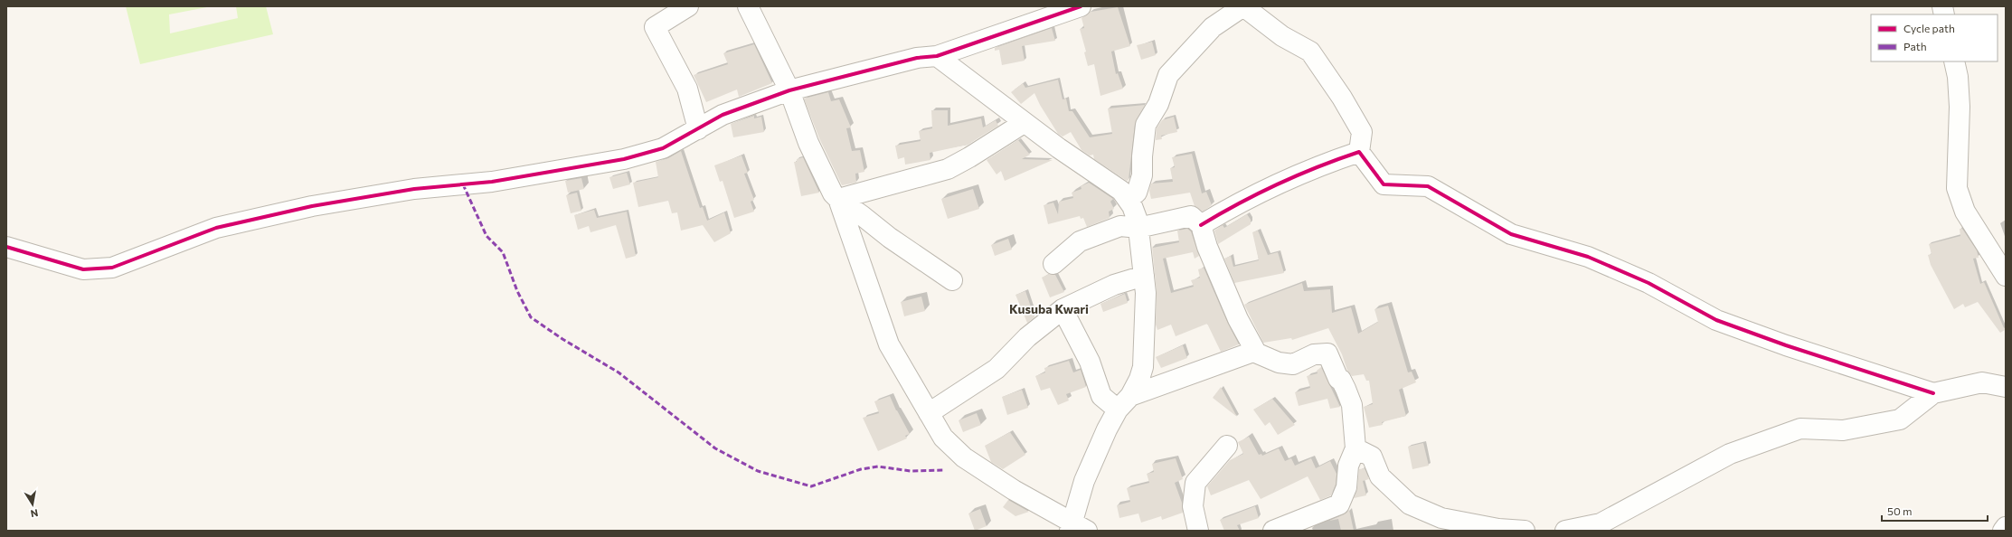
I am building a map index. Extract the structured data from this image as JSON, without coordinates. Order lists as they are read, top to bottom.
{
  "districts": ["Kusuba Kwari"],
  "legend": ["Cycle path", "Path"],
  "scale_bar": "50 m",
  "north": "bottom"
}
